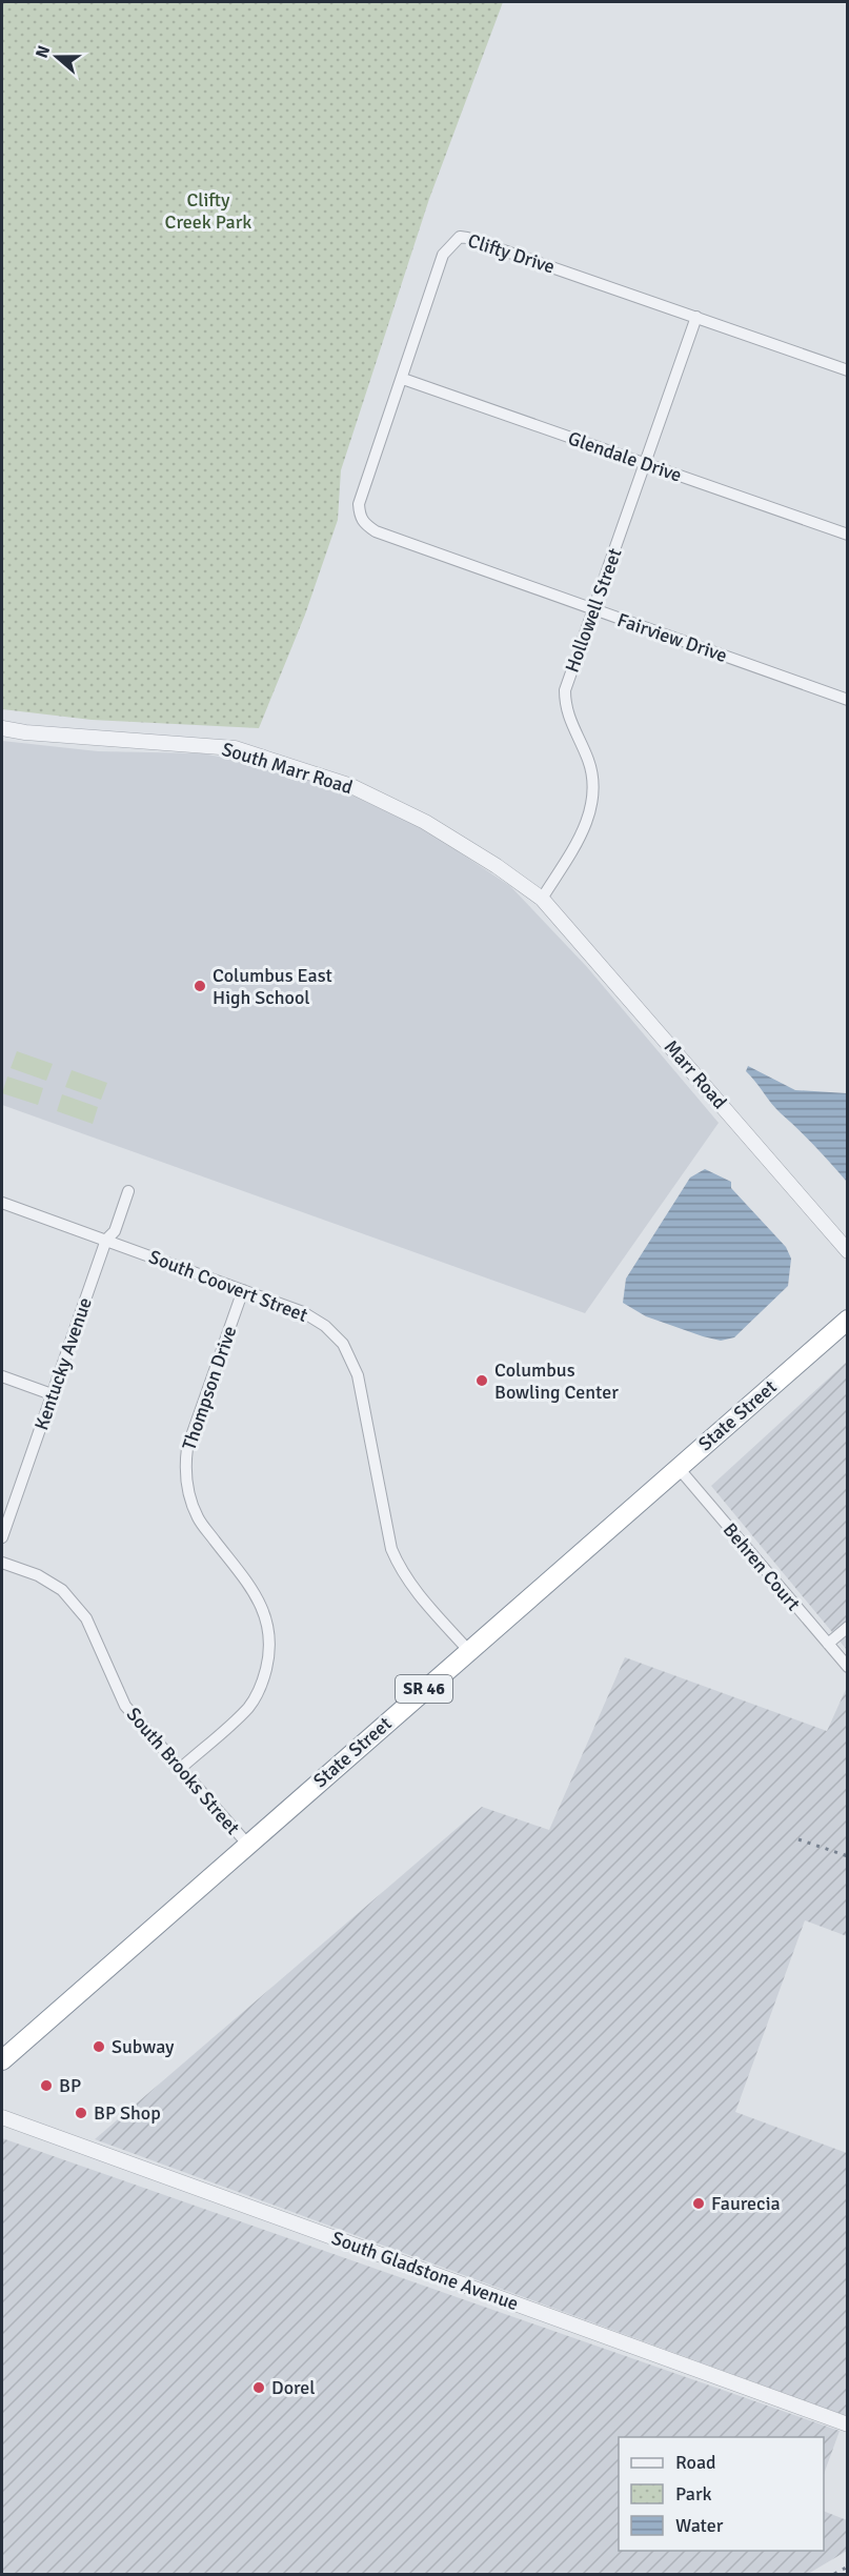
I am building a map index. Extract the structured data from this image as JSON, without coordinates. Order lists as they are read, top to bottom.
{
  "streets": {
    "highway": ["State Street", "SR 46"],
    "street": [
      "Clifty Drive",
      "Glendale Drive",
      "Hollowell Street",
      "Fairview Drive",
      "South Marr Road",
      "Marr Road",
      "South Coovert Street",
      "Kentucky Avenue",
      "Thompson Drive",
      "Behren Court",
      "South Brooks Street",
      "South Gladstone Avenue"
    ]
  },
  "crossings": [
    ["Clifty Drive", "Glendale Drive"],
    ["Clifty Drive", "Hollowell Street"],
    ["Clifty Drive", "Fairview Drive"],
    ["Glendale Drive", "Hollowell Street"],
    ["Hollowell Street", "Fairview Drive"],
    ["Hollowell Street", "South Marr Road"],
    ["Hollowell Street", "Marr Road"],
    ["South Marr Road", "Marr Road"],
    ["South Coovert Street", "Kentucky Avenue"],
    ["South Coovert Street", "Thompson Drive"],
    ["South Coovert Street", "State Street"],
    ["Thompson Drive", "South Brooks Street"],
    ["State Street", "Behren Court"],
    ["State Street", "South Brooks Street"]
  ],
  "parks": ["Clifty Creek Park"],
  "places": [
    "Columbus East High School",
    "Columbus Bowling Center",
    "Subway",
    "BP",
    "BP Shop",
    "Faurecia",
    "Dorel"
  ],
  "legend": ["Road", "Park", "Water"],
  "north": "left"
}
